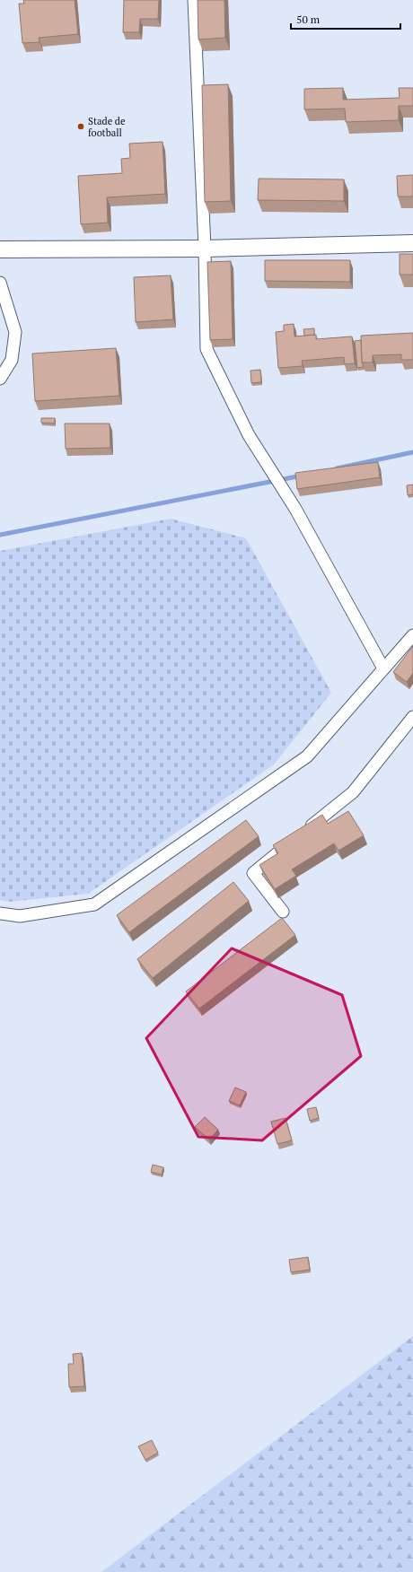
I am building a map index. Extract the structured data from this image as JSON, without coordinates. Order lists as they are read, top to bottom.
{
  "places": ["Stade de football"],
  "scale_bar": "50 m"
}
